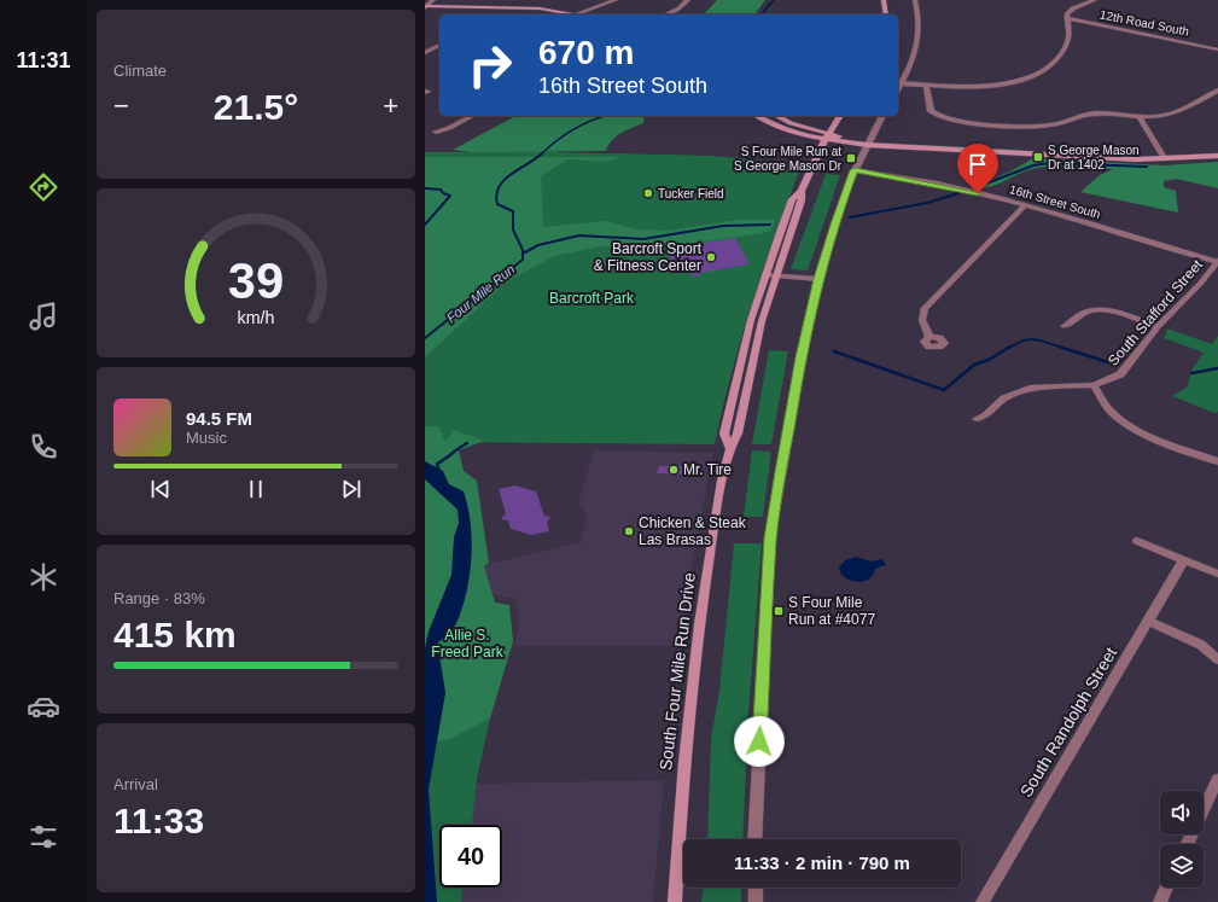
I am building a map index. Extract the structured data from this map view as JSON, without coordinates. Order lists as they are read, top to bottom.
{
  "streets": {
    "main road": ["South Four Mile Run Drive"],
    "street": [
      "12th Road South",
      "16th Street South",
      "South Stafford Street",
      "South Randolph Street"
    ]
  },
  "crossings": [
    ["16th Street South", "South Stafford Street"]
  ],
  "water": ["Four Mile Run"],
  "parks": ["Barcroft Park", "Allie S. Freed Park"],
  "places": {
    "transit": ["S George Mason Dr at 1402", "S Four Mile Run at S George Mason Dr", "S Four Mile Run at #4077"],
    "other": [
      "Tucker Field",
      "Barcroft Sport & Fitness Center",
      "Mr. Tire",
      "Chicken & Steak Las Brasas"
    ]
  },
  "page": {
    "tabs": "11:31",
    "tile": [
      "Climate",
      ["Range · 83%", "415 km"],
      ["Arrival", "11:33"]
    ],
    "turn": ["670 m", "16th Street South"],
    "heat": ["−", "21.5°", "+"],
    "song": ["94.5 FM", "Music"],
    "limit": "40",
    "trip": "11:33 · 2 min · 790 m",
    "gauge": ["39", "km/h"]
  }
}
